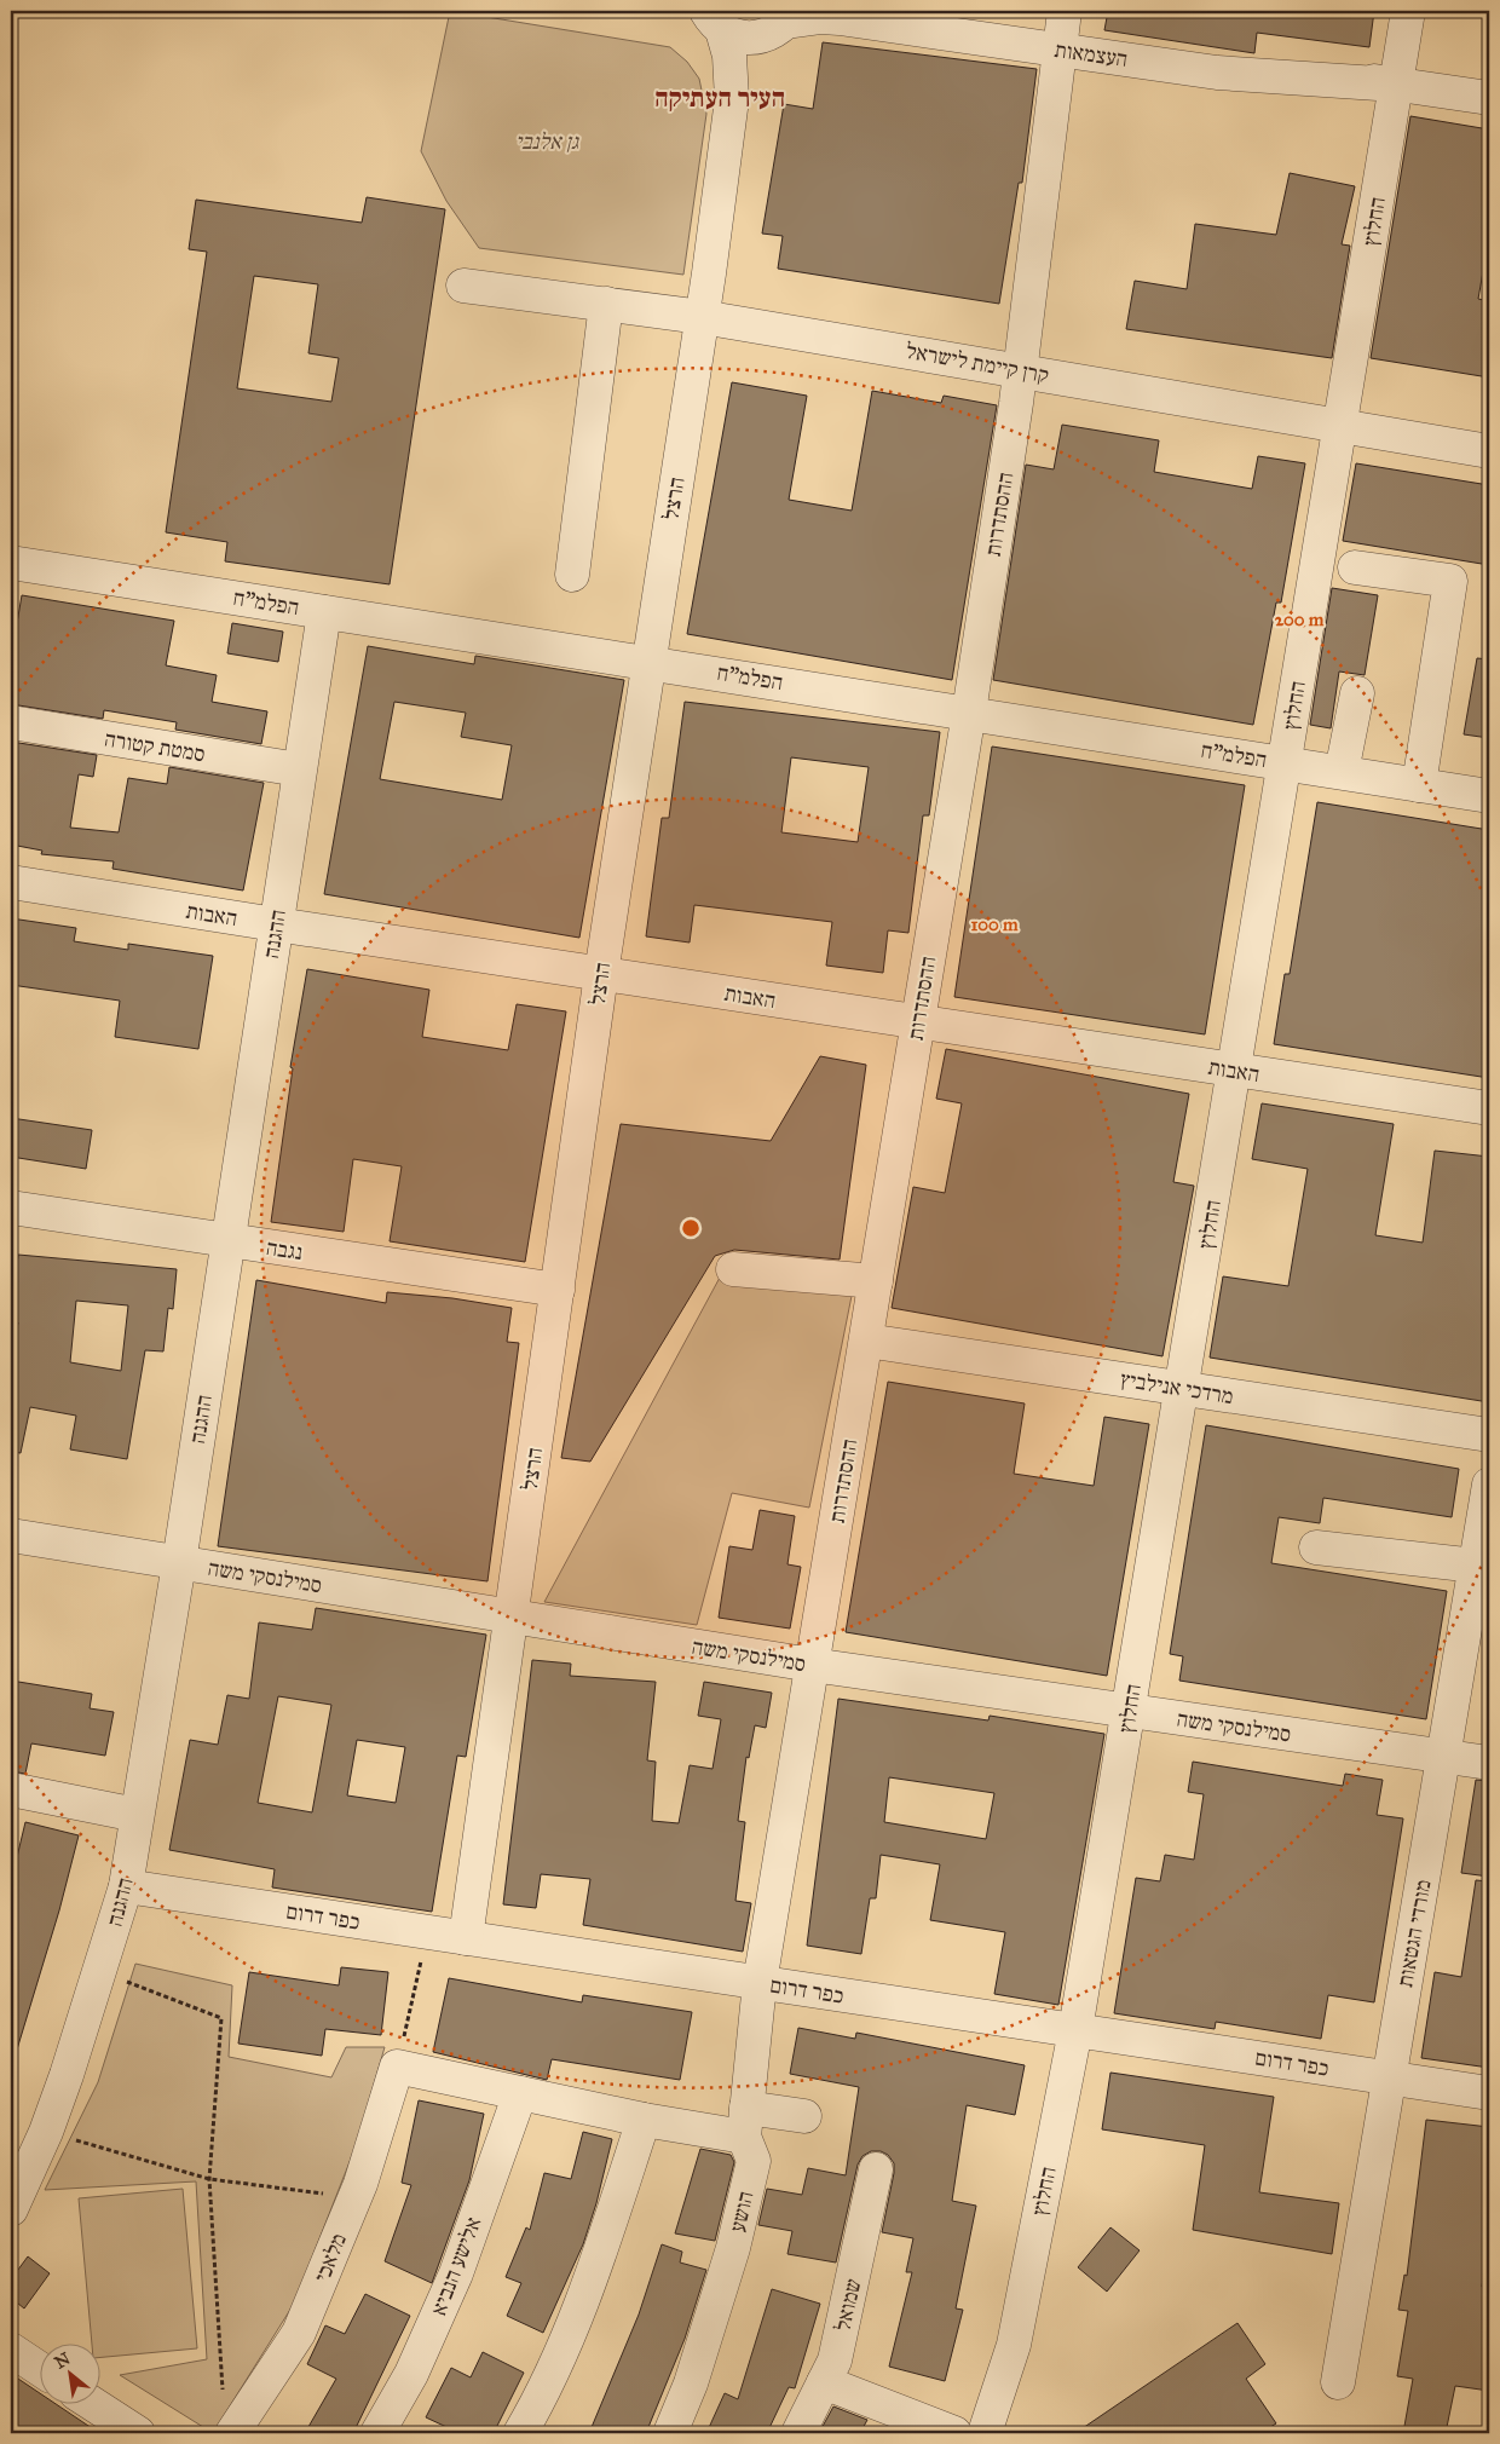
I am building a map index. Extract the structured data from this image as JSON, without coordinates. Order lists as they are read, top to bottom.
{
  "streets": {
    "street": [
      "העצמאות",
      "החלוץ",
      "קרן קיימת לישראל",
      "הרצל",
      "ההסתדרות",
      "הפלמ\"ח",
      "סמטת קטורה",
      "האבות",
      "ההגנה",
      "נגבה",
      "מרדכי אנילביץ",
      "סמילנסקי משה",
      "כפר דרום",
      "מורדי הגטאות",
      "הושע",
      "מלאכי",
      "אלישע הנביא",
      "שמואל"
    ]
  },
  "crossings": [
    ["העצמאות", "החלוץ"],
    ["העצמאות", "ההסתדרות"],
    ["החלוץ", "קרן קיימת לישראל"],
    ["החלוץ", "הפלמ\"ח"],
    ["החלוץ", "האבות"],
    ["החלוץ", "מרדכי אנילביץ"],
    ["החלוץ", "סמילנסקי משה"],
    ["החלוץ", "כפר דרום"],
    ["קרן קיימת לישראל", "הרצל"],
    ["קרן קיימת לישראל", "ההסתדרות"],
    ["הרצל", "הפלמ\"ח"],
    ["הרצל", "האבות"],
    ["הרצל", "נגבה"],
    ["הרצל", "סמילנסקי משה"],
    ["הרצל", "כפר דרום"],
    ["ההסתדרות", "הפלמ\"ח"],
    ["ההסתדרות", "האבות"],
    ["ההסתדרות", "מרדכי אנילביץ"],
    ["ההסתדרות", "סמילנסקי משה"],
    ["ההסתדרות", "כפר דרום"],
    ["ההסתדרות", "הושע"],
    ["הפלמ\"ח", "ההגנה"],
    ["סמטת קטורה", "ההגנה"],
    ["האבות", "ההגנה"],
    ["ההגנה", "נגבה"],
    ["ההגנה", "סמילנסקי משה"],
    ["ההגנה", "כפר דרום"],
    ["סמילנסקי משה", "מורדי הגטאות"],
    ["כפר דרום", "מורדי הגטאות"],
    ["כפר דרום", "הושע"]
  ],
  "districts": ["העיר העתיקה"],
  "parks": ["גן אלנבי"],
  "north": "top left",
  "rings": ["200 m", "100 m"]
}
